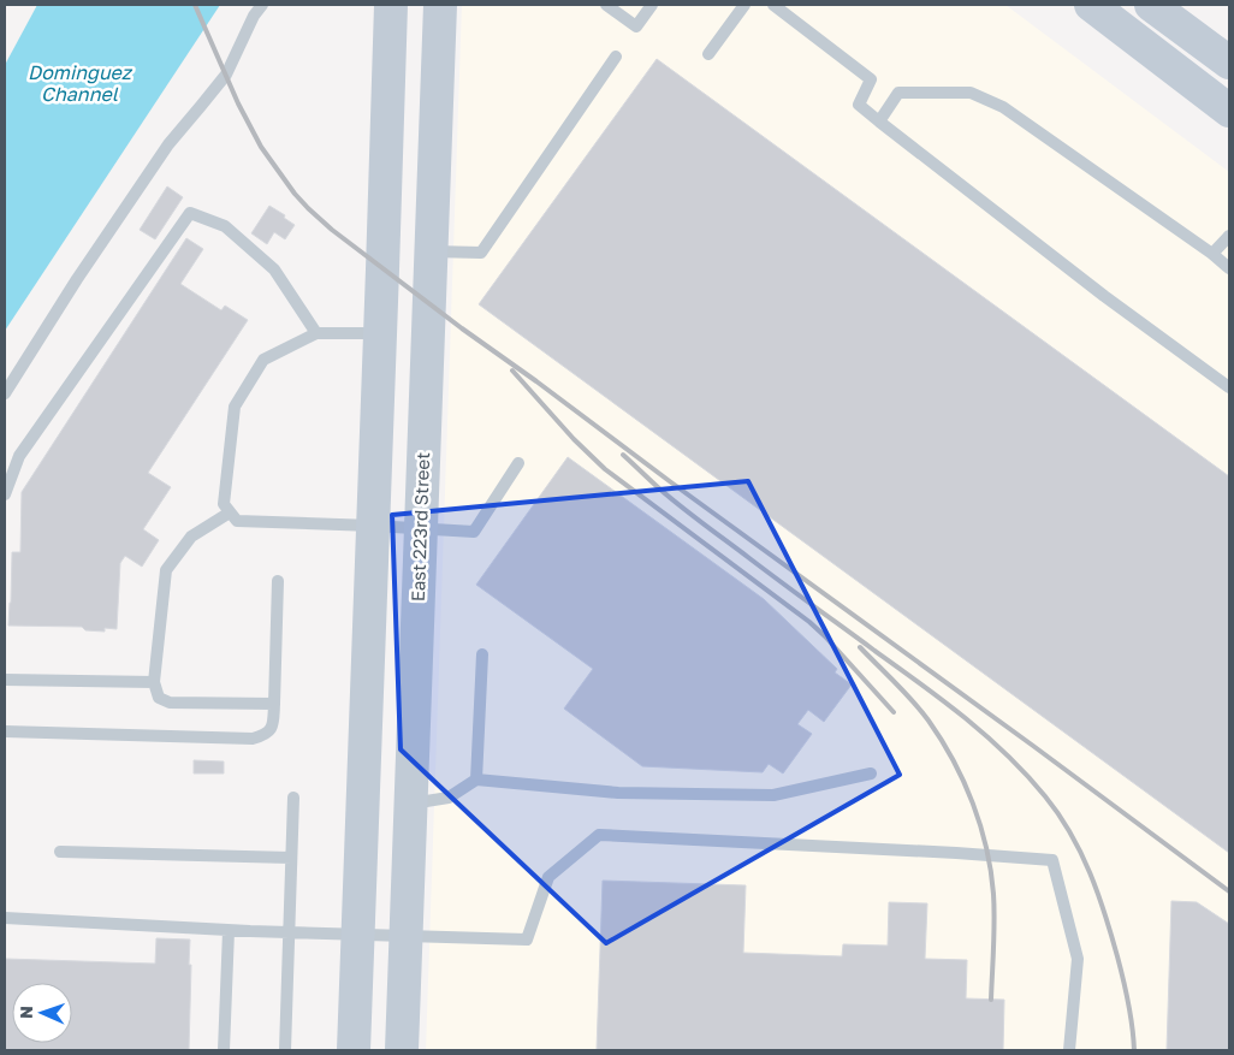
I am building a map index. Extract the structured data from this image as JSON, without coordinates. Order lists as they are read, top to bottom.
{
  "streets": {
    "main road": ["East 223rd Street"]
  },
  "water": ["Dominguez Channel"],
  "north": "left"
}
